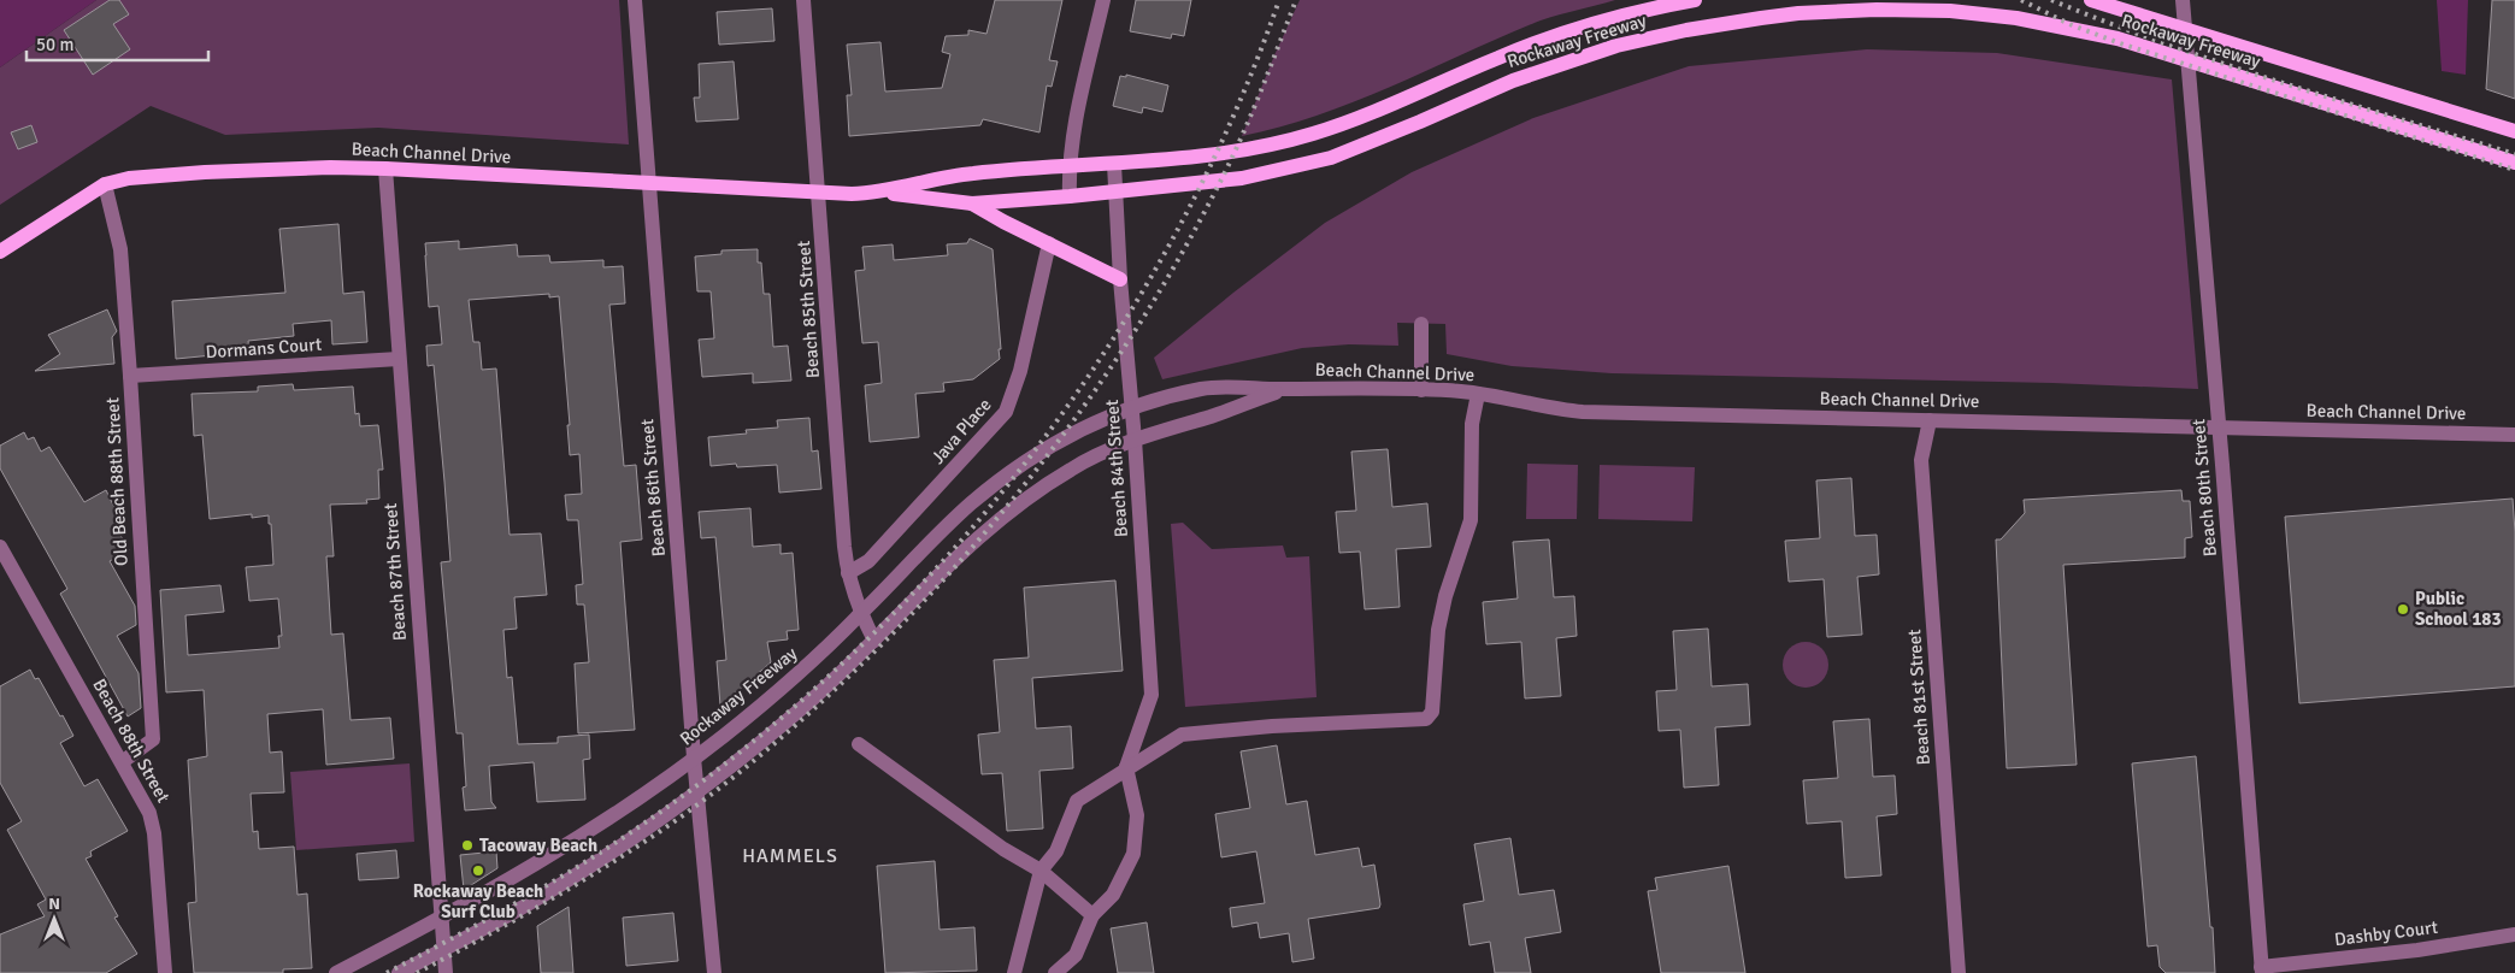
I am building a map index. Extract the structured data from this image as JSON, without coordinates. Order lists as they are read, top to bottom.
{
  "streets": {
    "main road": ["Rockaway Freeway", "Beach Channel Drive"],
    "street": [
      "Beach 85th Street",
      "Dormans Court",
      "Java Place",
      "Beach 84th Street",
      "Old Beach 88th Street",
      "Beach 86th Street",
      "Beach 80th Street",
      "Beach 87th Street",
      "Beach 81st Street",
      "Beach 88th Street",
      "Dashby Court"
    ]
  },
  "crossings": [
    ["Rockaway Freeway", "Beach Channel Drive"],
    ["Rockaway Freeway", "Beach 85th Street"],
    ["Rockaway Freeway", "Beach 84th Street"],
    ["Rockaway Freeway", "Beach 86th Street"],
    ["Rockaway Freeway", "Beach 80th Street"],
    ["Rockaway Freeway", "Beach 87th Street"],
    ["Beach Channel Drive", "Beach 85th Street"],
    ["Beach Channel Drive", "Beach 84th Street"],
    ["Beach Channel Drive", "Old Beach 88th Street"],
    ["Beach Channel Drive", "Beach 86th Street"],
    ["Beach Channel Drive", "Beach 80th Street"],
    ["Beach Channel Drive", "Beach 87th Street"],
    ["Beach Channel Drive", "Beach 81st Street"],
    ["Beach 85th Street", "Java Place"],
    ["Dormans Court", "Old Beach 88th Street"],
    ["Dormans Court", "Beach 87th Street"],
    ["Old Beach 88th Street", "Beach 88th Street"],
    ["Beach 80th Street", "Dashby Court"]
  ],
  "districts": ["HAMMELS"],
  "places": ["Public School 183", "Tacoway Beach", "Rockaway Beach Surf Club"],
  "scale_bar": "50 m",
  "north": "top"
}
